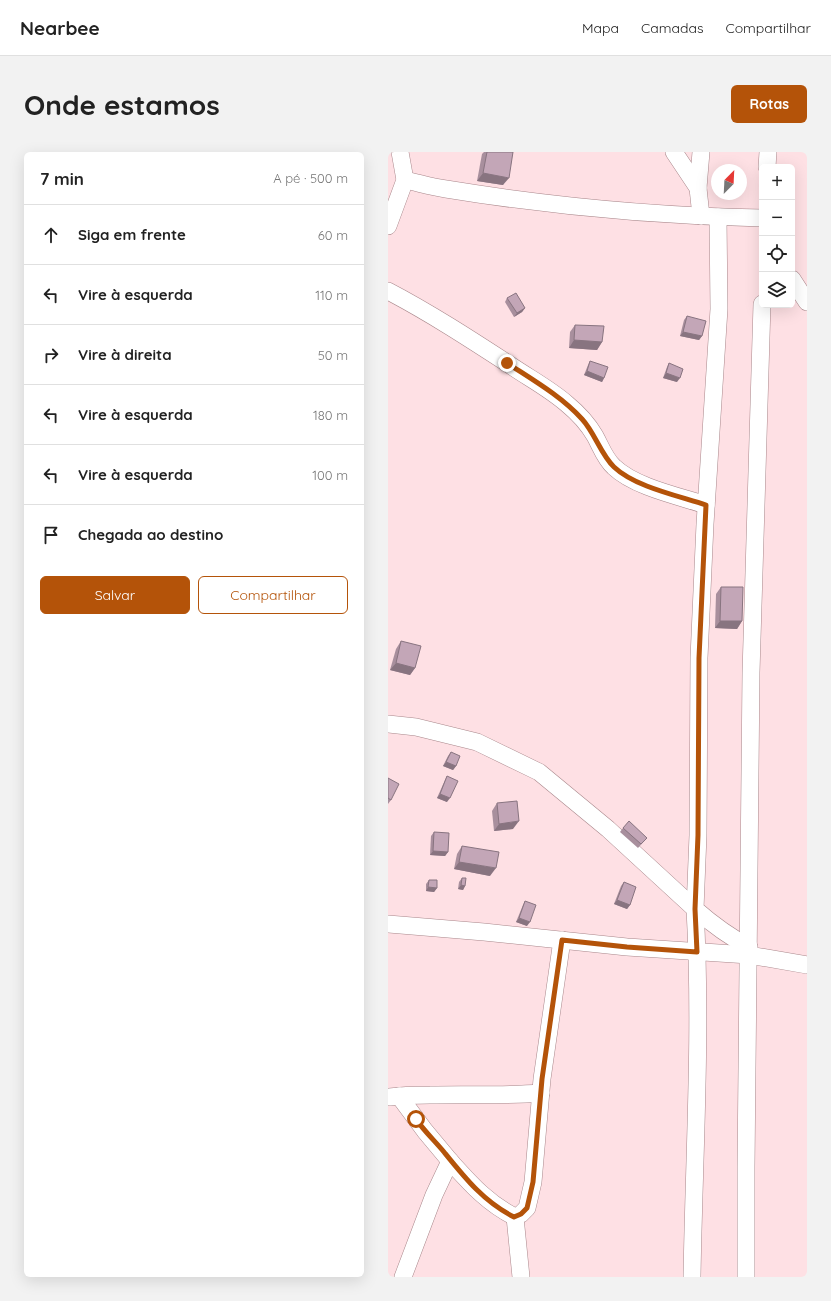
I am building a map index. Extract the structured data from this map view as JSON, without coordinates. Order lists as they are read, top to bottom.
{
  "north": "top right",
  "page": {
    "header": "Nearbee",
    "nav": ["Mapa", "Camadas", "Compartilhar"],
    "buttons": [
      "Rotas",
      ["Salvar", "Compartilhar"]
    ],
    "title": "Onde estamos",
    "heading": ["7 min", "A pé · 500 m"],
    "map_buttons": ["+", "−"],
    "list": [
      ["Siga em frente", "60 m"],
      ["Vire à esquerda", "110 m"],
      ["Vire à direita", "50 m"],
      ["Vire à esquerda", "180 m"],
      ["Vire à esquerda", "100 m"],
      "Chegada ao destino"
    ]
  }
}
